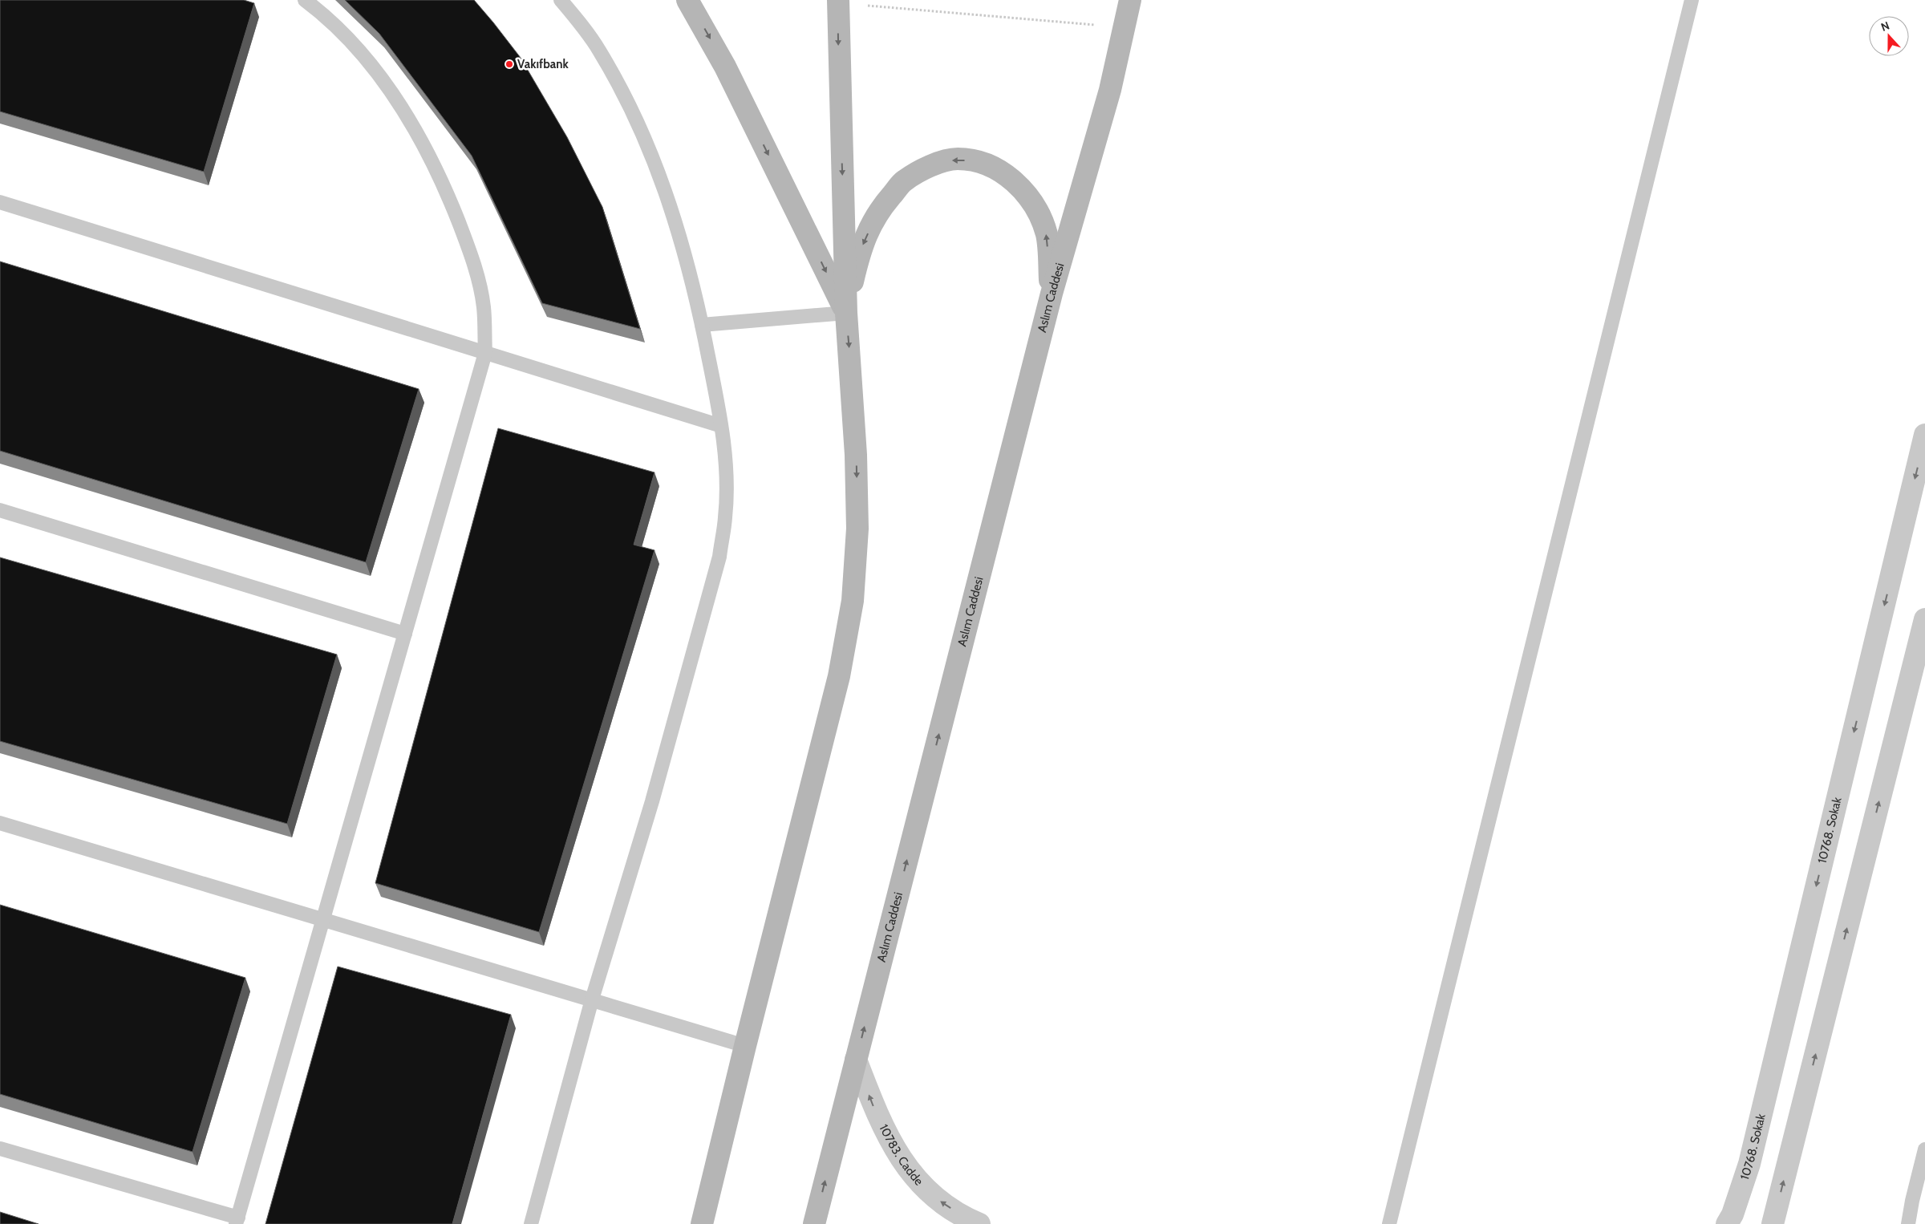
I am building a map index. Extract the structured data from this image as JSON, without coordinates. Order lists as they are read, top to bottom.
{
  "streets": {
    "main road": ["Aslım Caddesi"],
    "street": ["10768. Sokak", "10783. Cadde"]
  },
  "crossings": [
    ["Aslım Caddesi", "10783. Cadde"]
  ],
  "one_way": ["10783. Cadde"],
  "places": ["Vakıfbank"],
  "north": "top"
}
